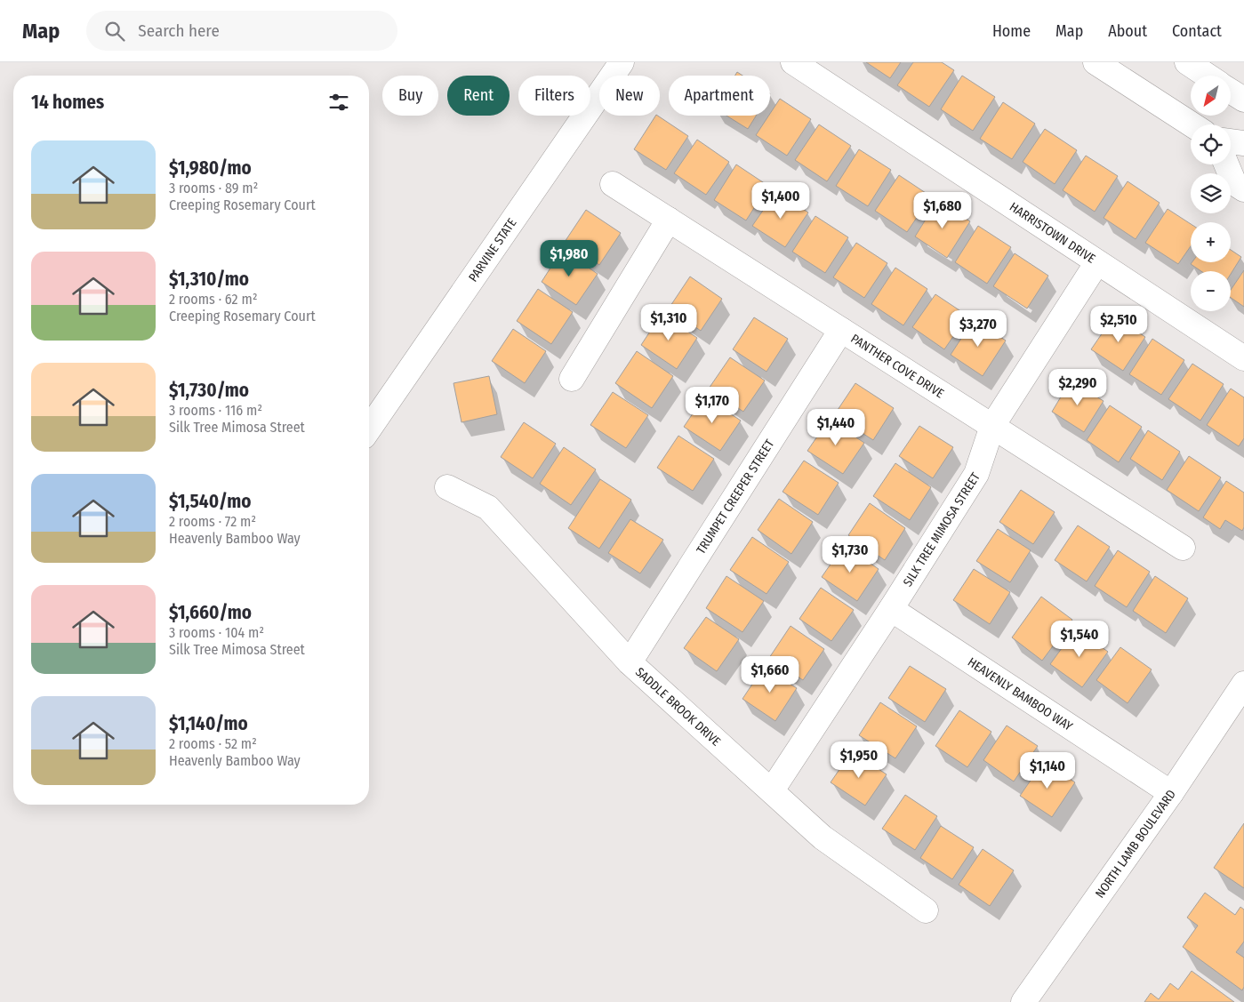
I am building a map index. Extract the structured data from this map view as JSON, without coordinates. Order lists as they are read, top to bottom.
{
  "streets": {
    "street": [
      "HARRISTOWN DRIVE",
      "PARVINE STATE",
      "PANTHER COVE DRIVE",
      "TRUMPET CREEPER STREET",
      "SILK TREE MIMOSA STREET",
      "HEAVENLY BAMBOO WAY",
      "SADDLE BROOK DRIVE",
      "NORTH LAMB BOULEVARD"
    ]
  },
  "crossings": [
    ["HARRISTOWN DRIVE", "SILK TREE MIMOSA STREET"],
    ["PANTHER COVE DRIVE", "TRUMPET CREEPER STREET"],
    ["PANTHER COVE DRIVE", "SILK TREE MIMOSA STREET"],
    ["TRUMPET CREEPER STREET", "SADDLE BROOK DRIVE"],
    ["SILK TREE MIMOSA STREET", "HEAVENLY BAMBOO WAY"],
    ["SILK TREE MIMOSA STREET", "SADDLE BROOK DRIVE"],
    ["HEAVENLY BAMBOO WAY", "NORTH LAMB BOULEVARD"]
  ],
  "north": "bottom left",
  "page": {
    "header": "Map",
    "search": "Search here",
    "nav": [
      "Home",
      "Map",
      "About",
      "Contact"
    ],
    "map_buttons": ["+", "−"],
    "chip": [
      "Buy",
      "Rent",
      "Filters",
      "New",
      "Apartment"
    ],
    "heading": "14 homes",
    "list": [
      {
        "name": "$1,980/mo",
        "note": "3 rooms · 89 m² · Creeping Rosemary Court"
      },
      {
        "name": "$1,310/mo",
        "note": "2 rooms · 62 m² · Creeping Rosemary Court"
      },
      {
        "name": "$1,730/mo",
        "note": "3 rooms · 116 m² · Silk Tree Mimosa Street"
      },
      {
        "name": "$1,540/mo",
        "note": "2 rooms · 72 m² · Heavenly Bamboo Way"
      },
      {
        "name": "$1,660/mo",
        "note": "3 rooms · 104 m² · Silk Tree Mimosa Street"
      },
      {
        "name": "$1,140/mo",
        "note": "2 rooms · 52 m² · Heavenly Bamboo Way"
      }
    ],
    "price": [
      "$1,400",
      "$1,680",
      "$1,980",
      "$1,310",
      "$2,510",
      "$3,270",
      "$2,290",
      "$1,170",
      "$1,440",
      "$1,730",
      "$1,540",
      "$1,660",
      "$1,950",
      "$1,140"
    ]
  }
}
